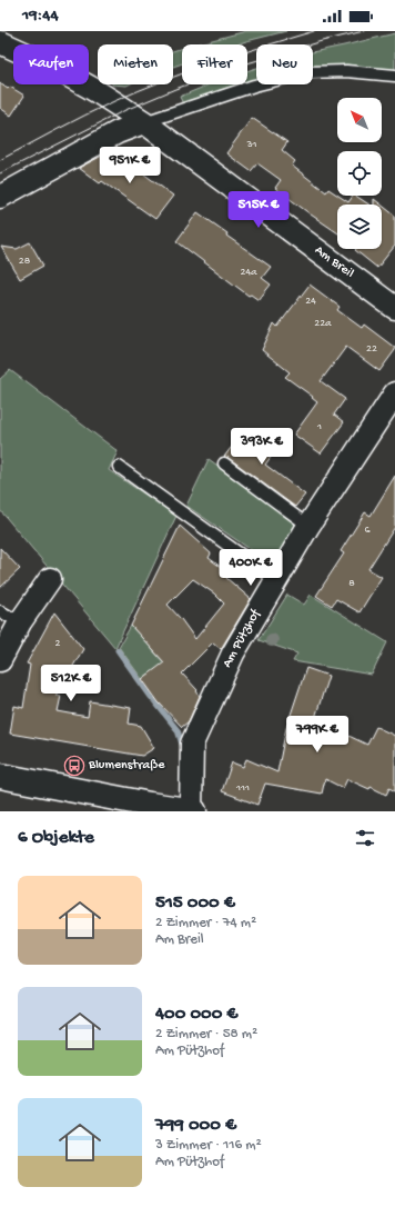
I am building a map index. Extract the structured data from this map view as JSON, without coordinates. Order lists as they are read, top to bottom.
{
  "streets": {
    "street": ["Am Breil", "Am Pützhof"]
  },
  "places": {
    "bus stop": ["Blumenstraße"]
  },
  "house_numbers": [
    "31",
    "28",
    "24a",
    "24",
    "22a",
    "22",
    "1",
    "6",
    "8",
    "2",
    "111"
  ],
  "north": "top left",
  "page": {
    "status": "19:44",
    "chip": [
      "Kaufen",
      "Mieten",
      "Filter",
      "Neu"
    ],
    "price": [
      "951K €",
      "515K €",
      "393K €",
      "400K €",
      "512K €",
      "799K €"
    ],
    "heading": "6 Objekte",
    "list": [
      {
        "name": "515 000 €",
        "note": "2 Zimmer · 74 m² · Am Breil"
      },
      {
        "name": "400 000 €",
        "note": "2 Zimmer · 58 m² · Am Pützhof"
      },
      {
        "name": "799 000 €",
        "note": "3 Zimmer · 116 m² · Am Pützhof"
      }
    ]
  }
}
